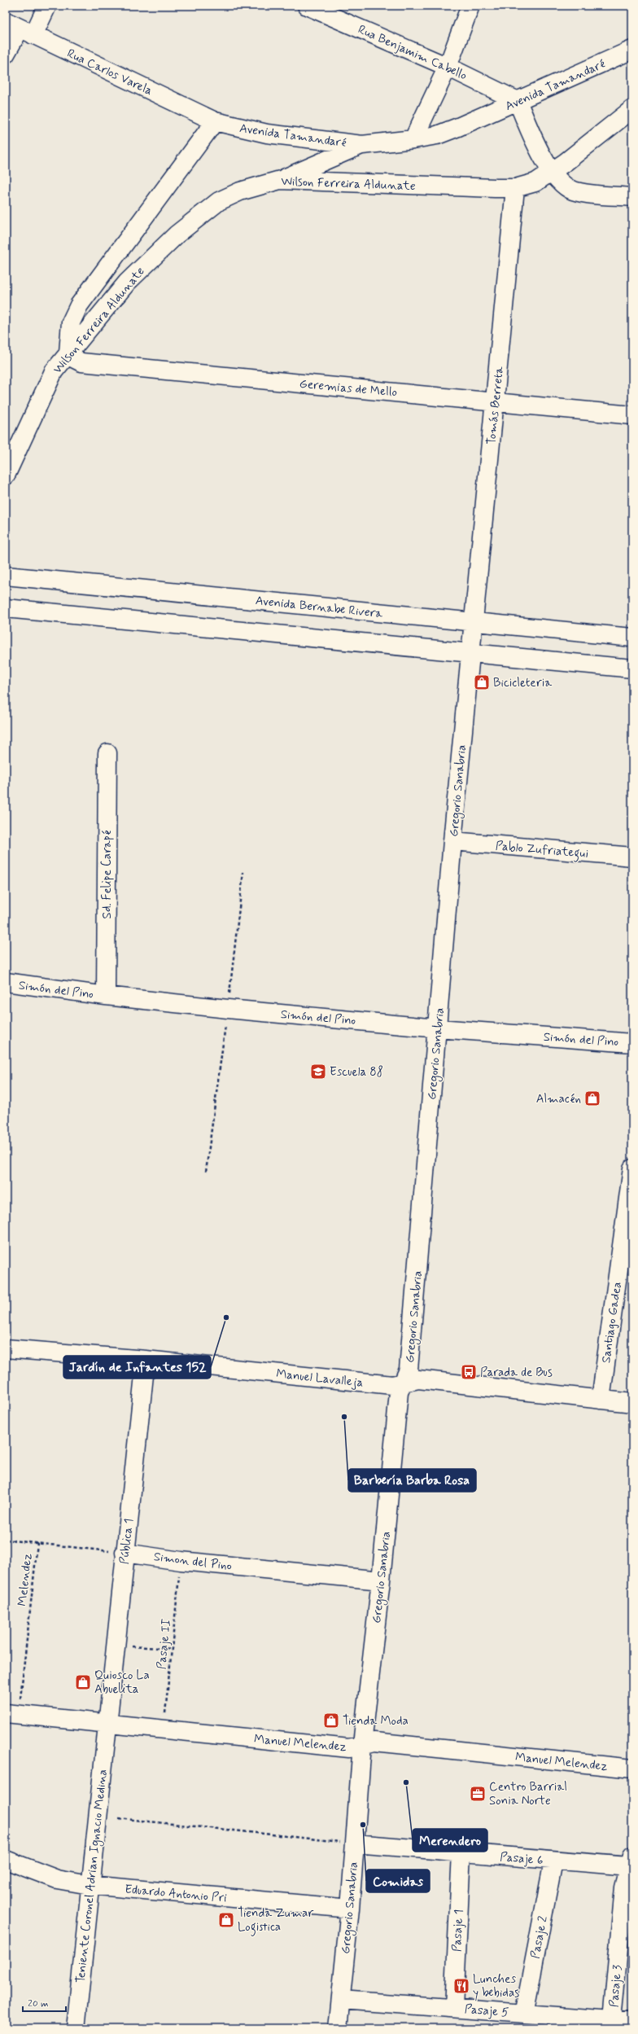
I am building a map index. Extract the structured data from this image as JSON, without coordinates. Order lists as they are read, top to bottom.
{
  "streets": {
    "street": [
      "Rua Benjamim Cabello",
      "Rua Carlos Varela",
      "Avenida Tamandaré",
      "Wilson Ferreira Aldunate",
      "Geremias de Mello",
      "Tomás Berreta",
      "Avenida Bernabe Rivera",
      "Gregorio Sanabria",
      "Pablo Zufriategui",
      "Sd. Felipe Carapé",
      "Simón del Pino",
      "Santiago Gadea",
      "Manuel Lavalleja",
      "Pública 1",
      "Simon del Pino",
      "Manuel Melendez",
      "Pasaje 6",
      "Teniente Coronel Adrian Ignacio Medina",
      "Eduardo Antonio Pri",
      "Pasaje 1",
      "Pasaje 2",
      "Pasaje 3",
      "Pasaje 5"
    ],
    "path": ["Melendez", "Pasaje II"]
  },
  "crossings": [
    ["Rua Benjamim Cabello", "Avenida Tamandaré"],
    ["Rua Carlos Varela", "Avenida Tamandaré"],
    ["Wilson Ferreira Aldunate", "Geremias de Mello"],
    ["Wilson Ferreira Aldunate", "Tomás Berreta"],
    ["Geremias de Mello", "Tomás Berreta"],
    ["Tomás Berreta", "Avenida Bernabe Rivera"],
    ["Tomás Berreta", "Gregorio Sanabria"],
    ["Avenida Bernabe Rivera", "Gregorio Sanabria"],
    ["Gregorio Sanabria", "Pablo Zufriategui"],
    ["Gregorio Sanabria", "Simón del Pino"],
    ["Gregorio Sanabria", "Manuel Lavalleja"],
    ["Gregorio Sanabria", "Simon del Pino"],
    ["Gregorio Sanabria", "Manuel Melendez"],
    ["Gregorio Sanabria", "Pasaje 6"],
    ["Gregorio Sanabria", "Eduardo Antonio Pri"],
    ["Gregorio Sanabria", "Pasaje 5"],
    ["Sd. Felipe Carapé", "Simón del Pino"],
    ["Santiago Gadea", "Manuel Lavalleja"],
    ["Manuel Lavalleja", "Pública 1"],
    ["Pública 1", "Simon del Pino"],
    ["Pública 1", "Manuel Melendez"],
    ["Pública 1", "Teniente Coronel Adrian Ignacio Medina"],
    ["Simon del Pino", "Pasaje II"],
    ["Melendez", "Manuel Melendez"],
    ["Pasaje II", "Manuel Melendez"],
    ["Manuel Melendez", "Teniente Coronel Adrian Ignacio Medina"],
    ["Pasaje 6", "Pasaje 1"],
    ["Pasaje 6", "Pasaje 2"],
    ["Pasaje 6", "Pasaje 3"],
    ["Teniente Coronel Adrian Ignacio Medina", "Eduardo Antonio Pri"],
    ["Pasaje 1", "Pasaje 5"],
    ["Pasaje 2", "Pasaje 5"],
    ["Pasaje 3", "Pasaje 5"]
  ],
  "places": {
    "shop": [
      "Bicicleteria",
      "Almacén",
      "Quiosco La Abuelita",
      "Tienda Moda",
      "Tienda Zumar Logistica"
    ],
    "school or university": ["Escuela 88"],
    "other": [
      "Jardín de Infantes 152",
      "Barbería Barba Rosa",
      "Merendero",
      "Comidas"
    ],
    "bus stop": ["Parada de Bus"],
    "office": ["Centro Barrial Sonia Norte"],
    "restaurant": ["Lunches y bebidas"]
  },
  "scale_bar": "20 m"
}
